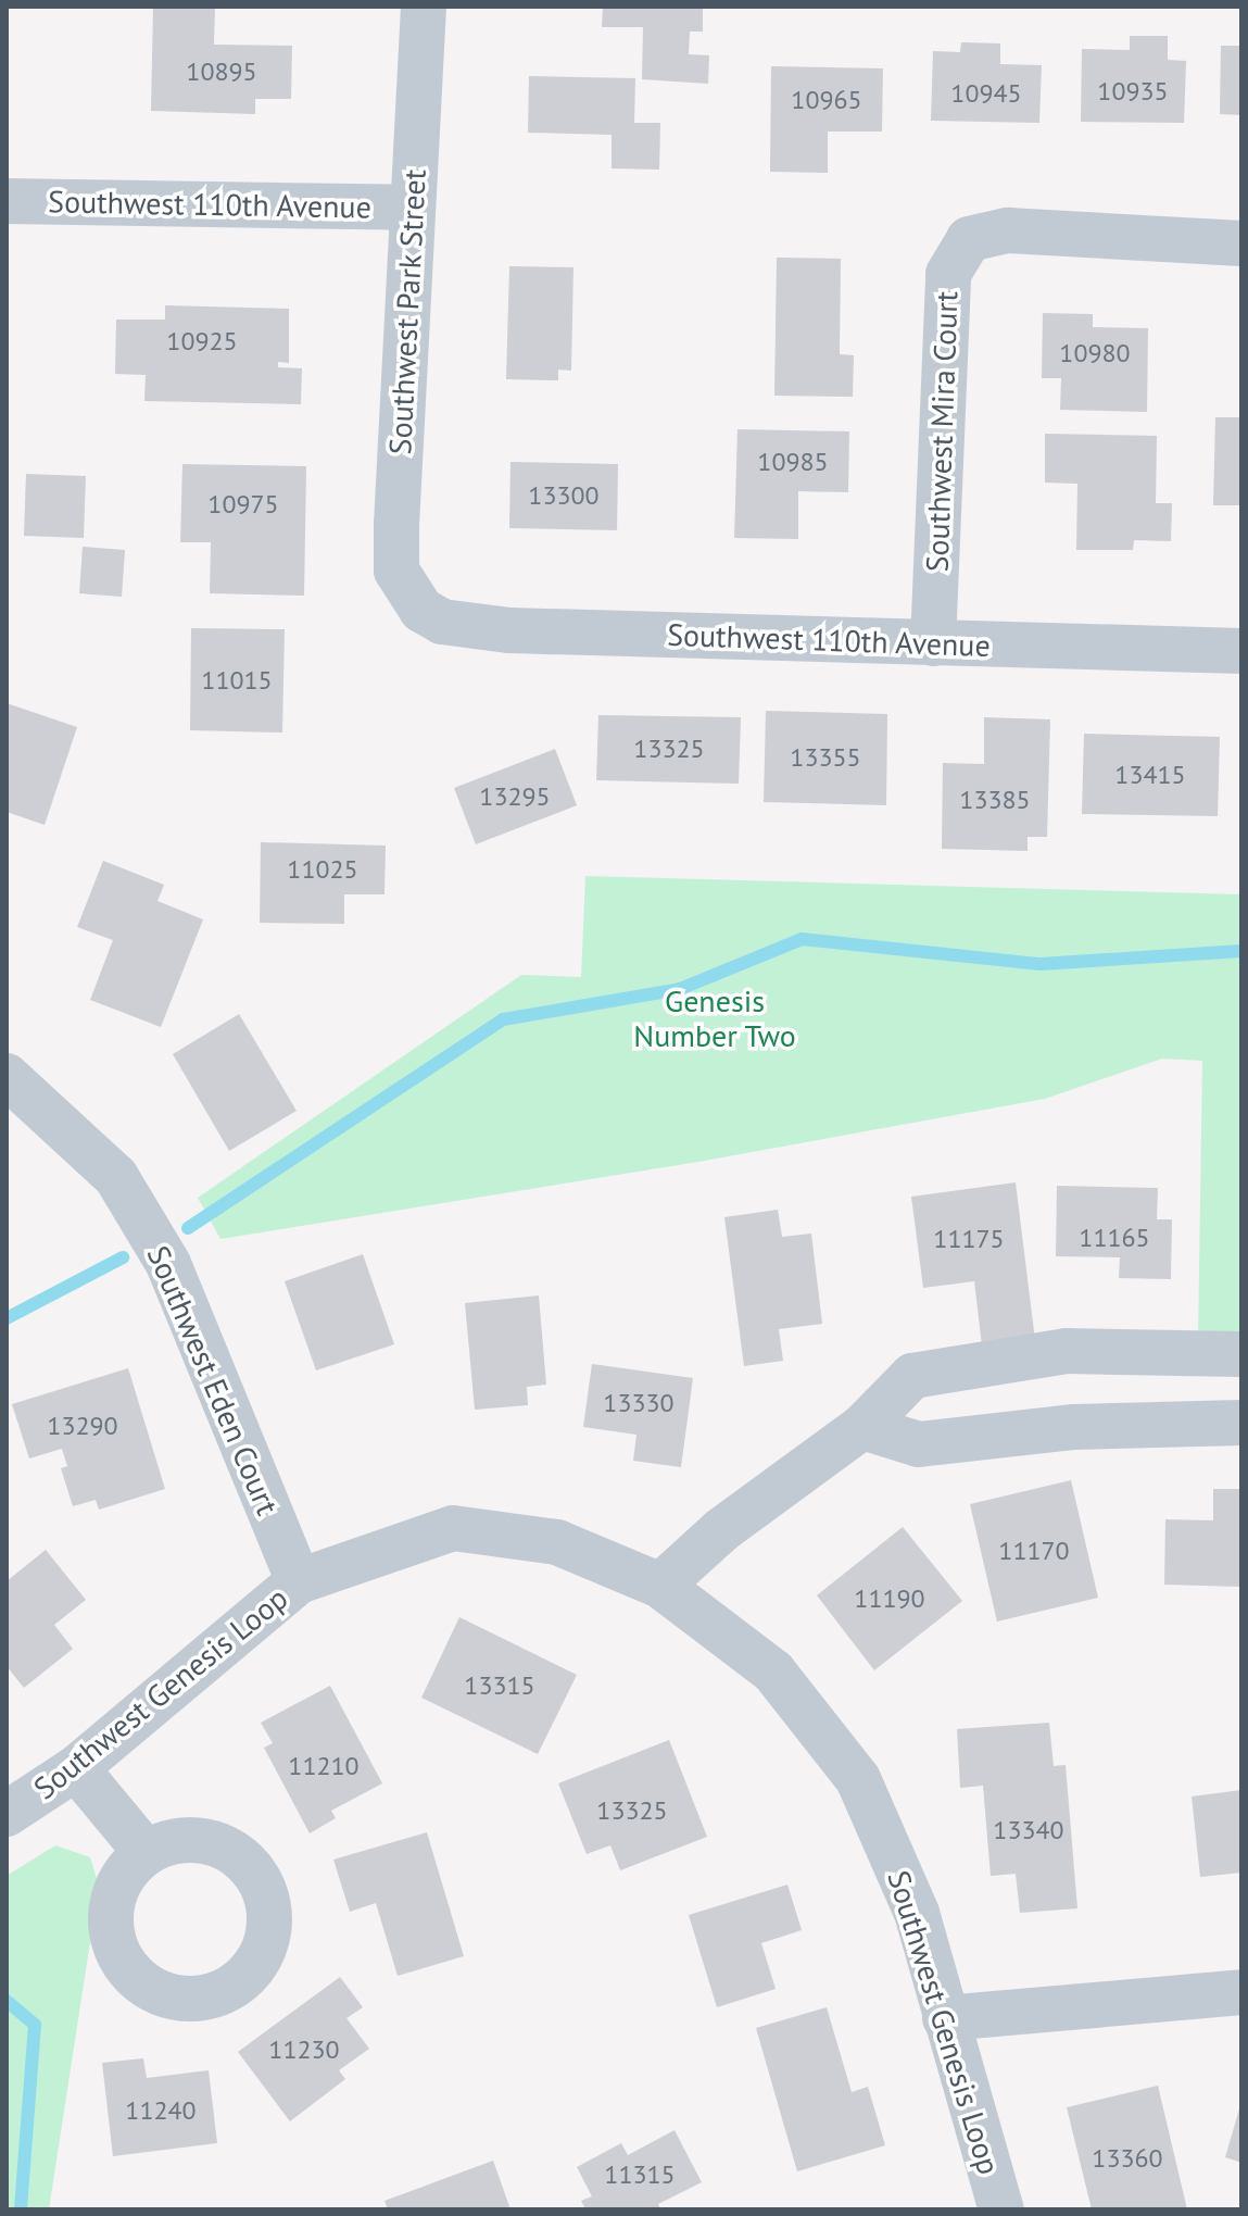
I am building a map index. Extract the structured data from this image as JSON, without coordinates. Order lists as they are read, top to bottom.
{
  "streets": {
    "street": [
      "Southwest 110th Avenue",
      "Southwest Park Street",
      "Southwest Mira Court",
      "Southwest Eden Court",
      "Southwest Genesis Loop"
    ]
  },
  "crossings": [
    ["Southwest 110th Avenue", "Southwest Park Street"],
    ["Southwest 110th Avenue", "Southwest Mira Court"],
    ["Southwest Eden Court", "Southwest Genesis Loop"]
  ],
  "parks": ["Genesis Number Two"],
  "house_numbers": [
    "10895",
    "10935",
    "10945",
    "10965",
    "10925",
    "10980",
    "10985",
    "13300",
    "10975",
    "11015",
    "13325",
    "13355",
    "13415",
    "13295",
    "13385",
    "11025",
    "11165",
    "11175",
    "13330",
    "13290",
    "11170",
    "11190",
    "13315",
    "11210",
    "13325",
    "13340",
    "11230",
    "11240",
    "13360",
    "11315"
  ]
}
